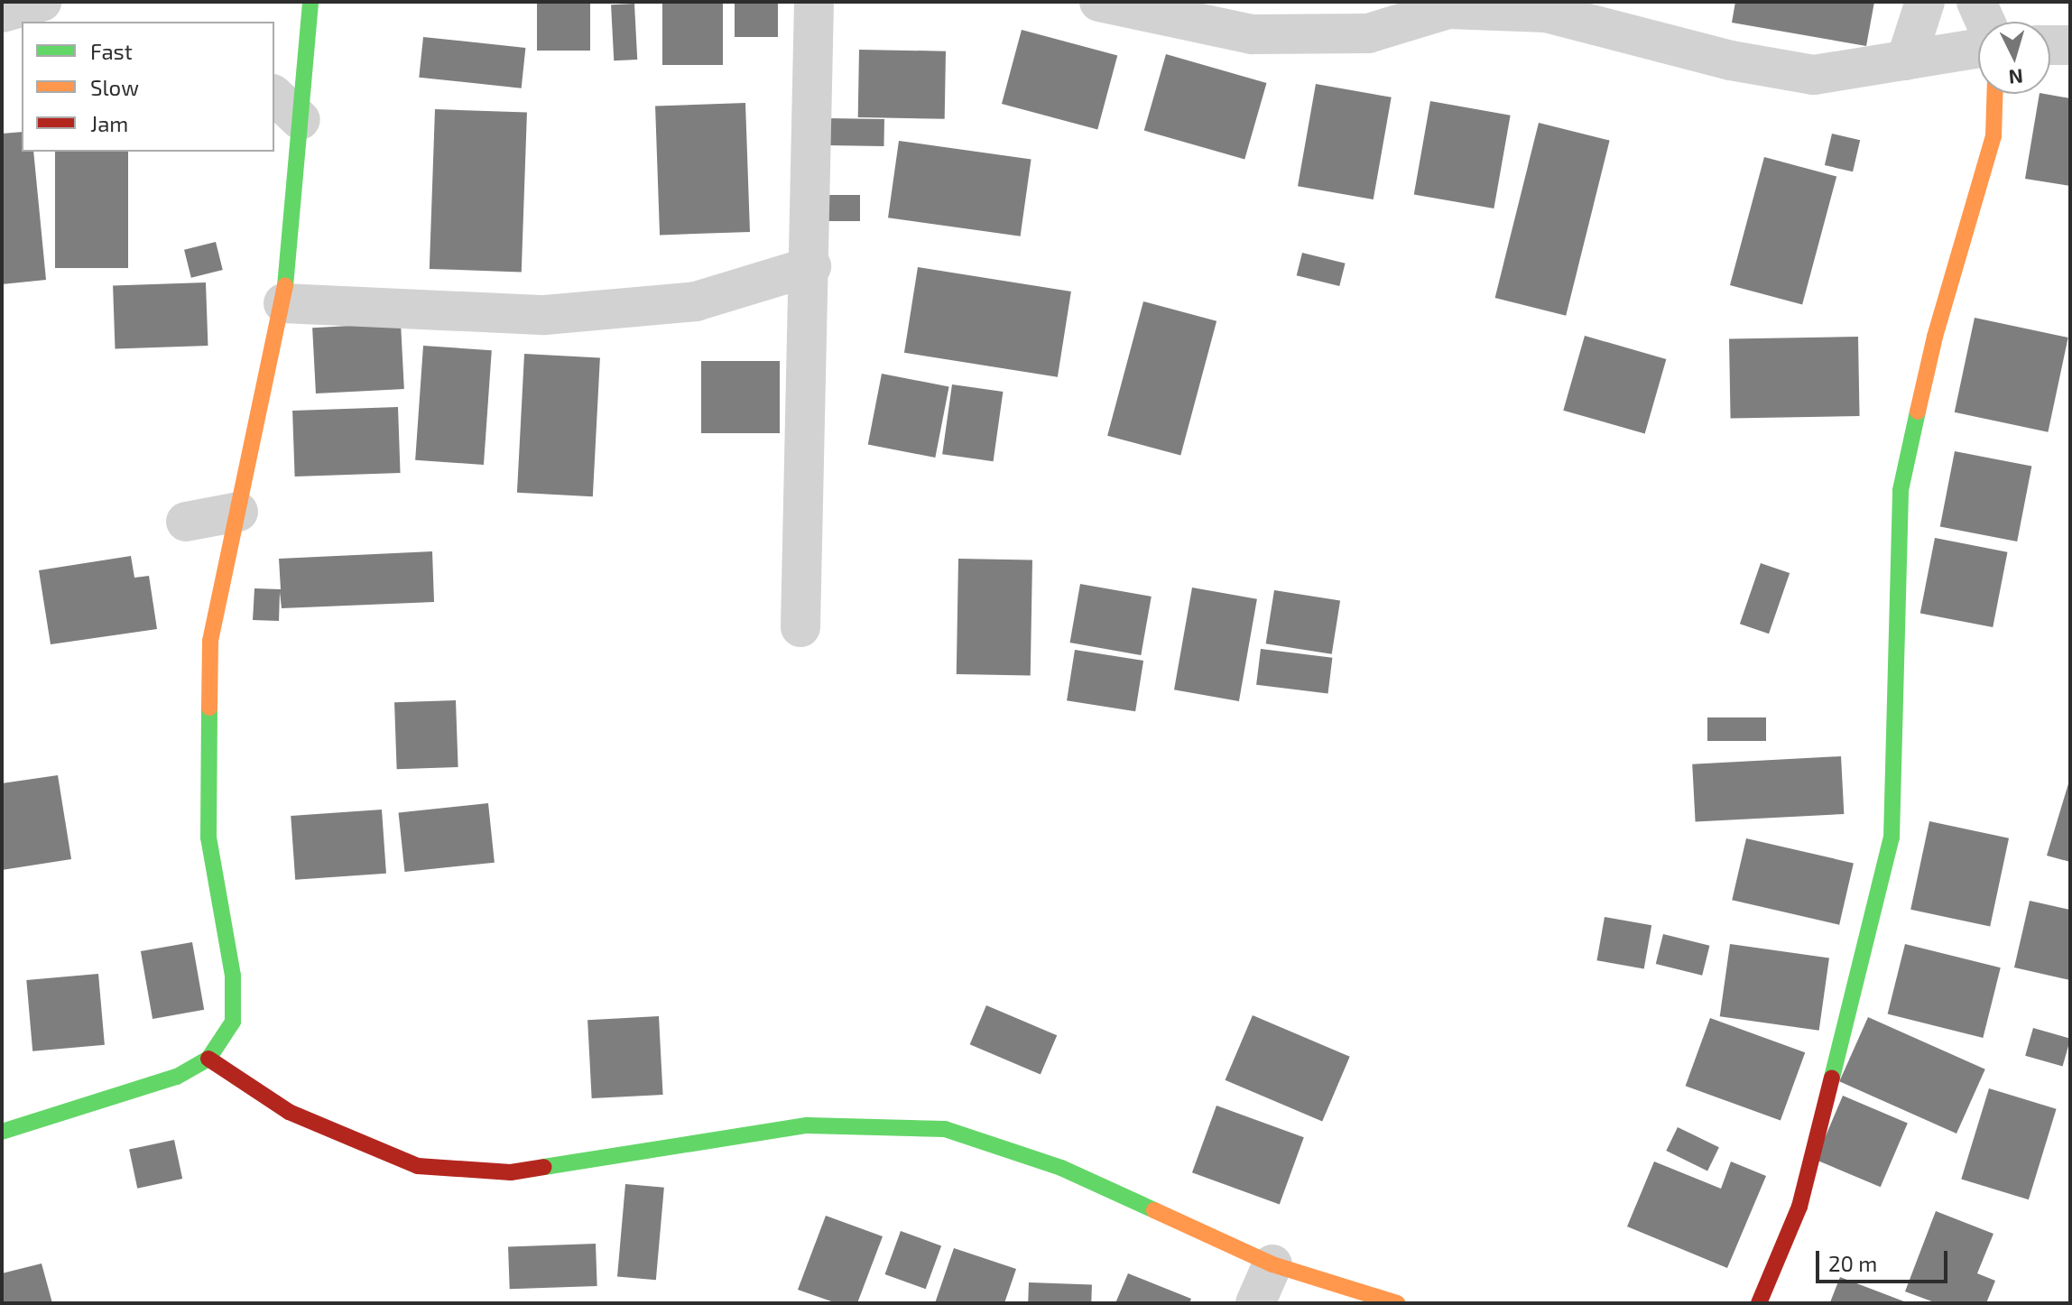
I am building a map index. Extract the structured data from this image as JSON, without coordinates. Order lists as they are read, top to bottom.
{
  "legend": ["Fast", "Slow", "Jam"],
  "scale_bar": "20 m",
  "north": "bottom"
}
